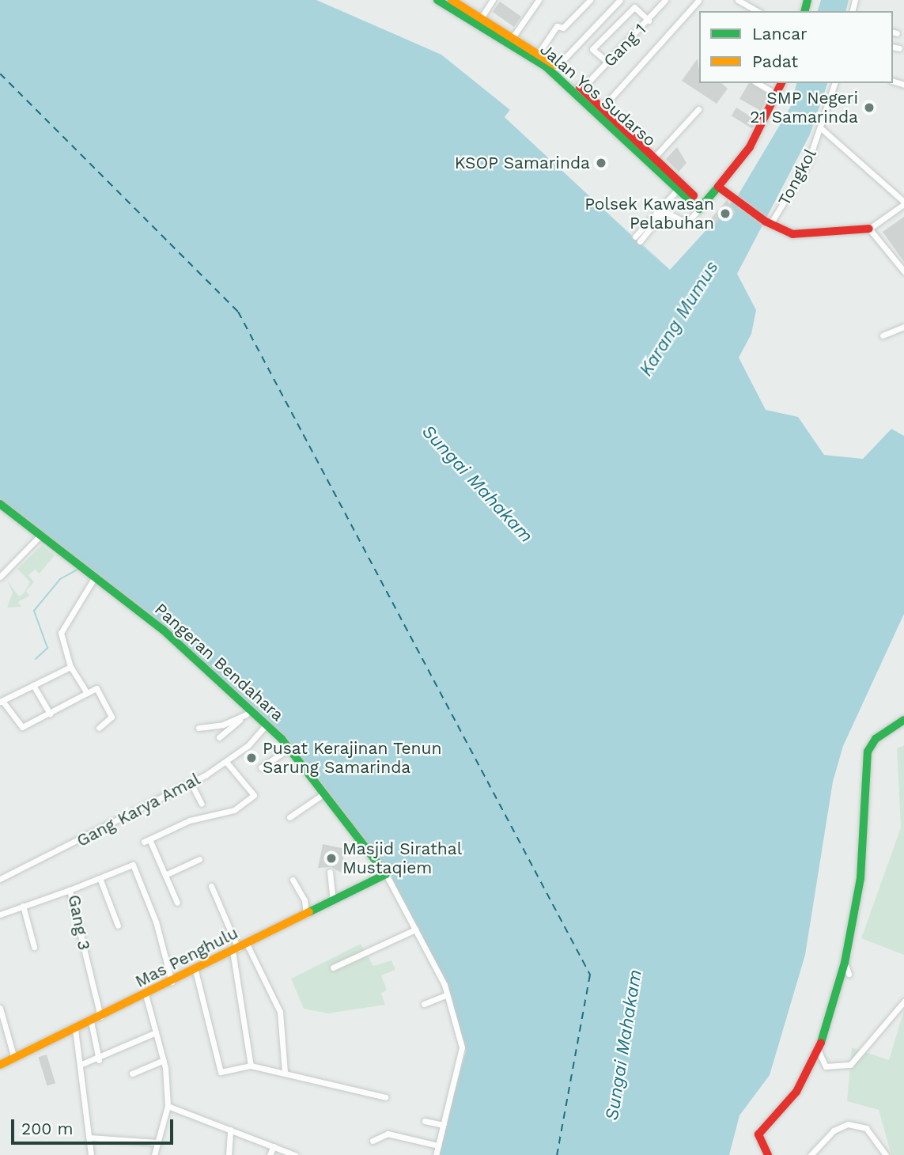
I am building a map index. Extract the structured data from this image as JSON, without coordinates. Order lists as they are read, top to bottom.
{
  "streets": {
    "main road": ["Jalan Yos Sudarso", "Pangeran Bendahara", "Mas Penghulu"],
    "street": [
      "Gang 1",
      "Tongkol",
      "Gang Karya Amal",
      "Gang 3"
    ]
  },
  "crossings": [
    ["Gang 1", "Jalan Yos Sudarso"],
    ["Pangeran Bendahara", "Gang Karya Amal"],
    ["Pangeran Bendahara", "Mas Penghulu"],
    ["Gang 3", "Mas Penghulu"]
  ],
  "water": ["Karang Mumus", "Sungai Mahakam"],
  "places": [
    "SMP Negeri 21 Samarinda",
    "KSOP Samarinda",
    "Polsek Kawasan Pelabuhan",
    "Pusat Kerajinan Tenun Sarung Samarinda",
    "Masjid Sirathal Mustaqiem"
  ],
  "legend": ["Lancar", "Padat"],
  "scale_bar": "200 m"
}
